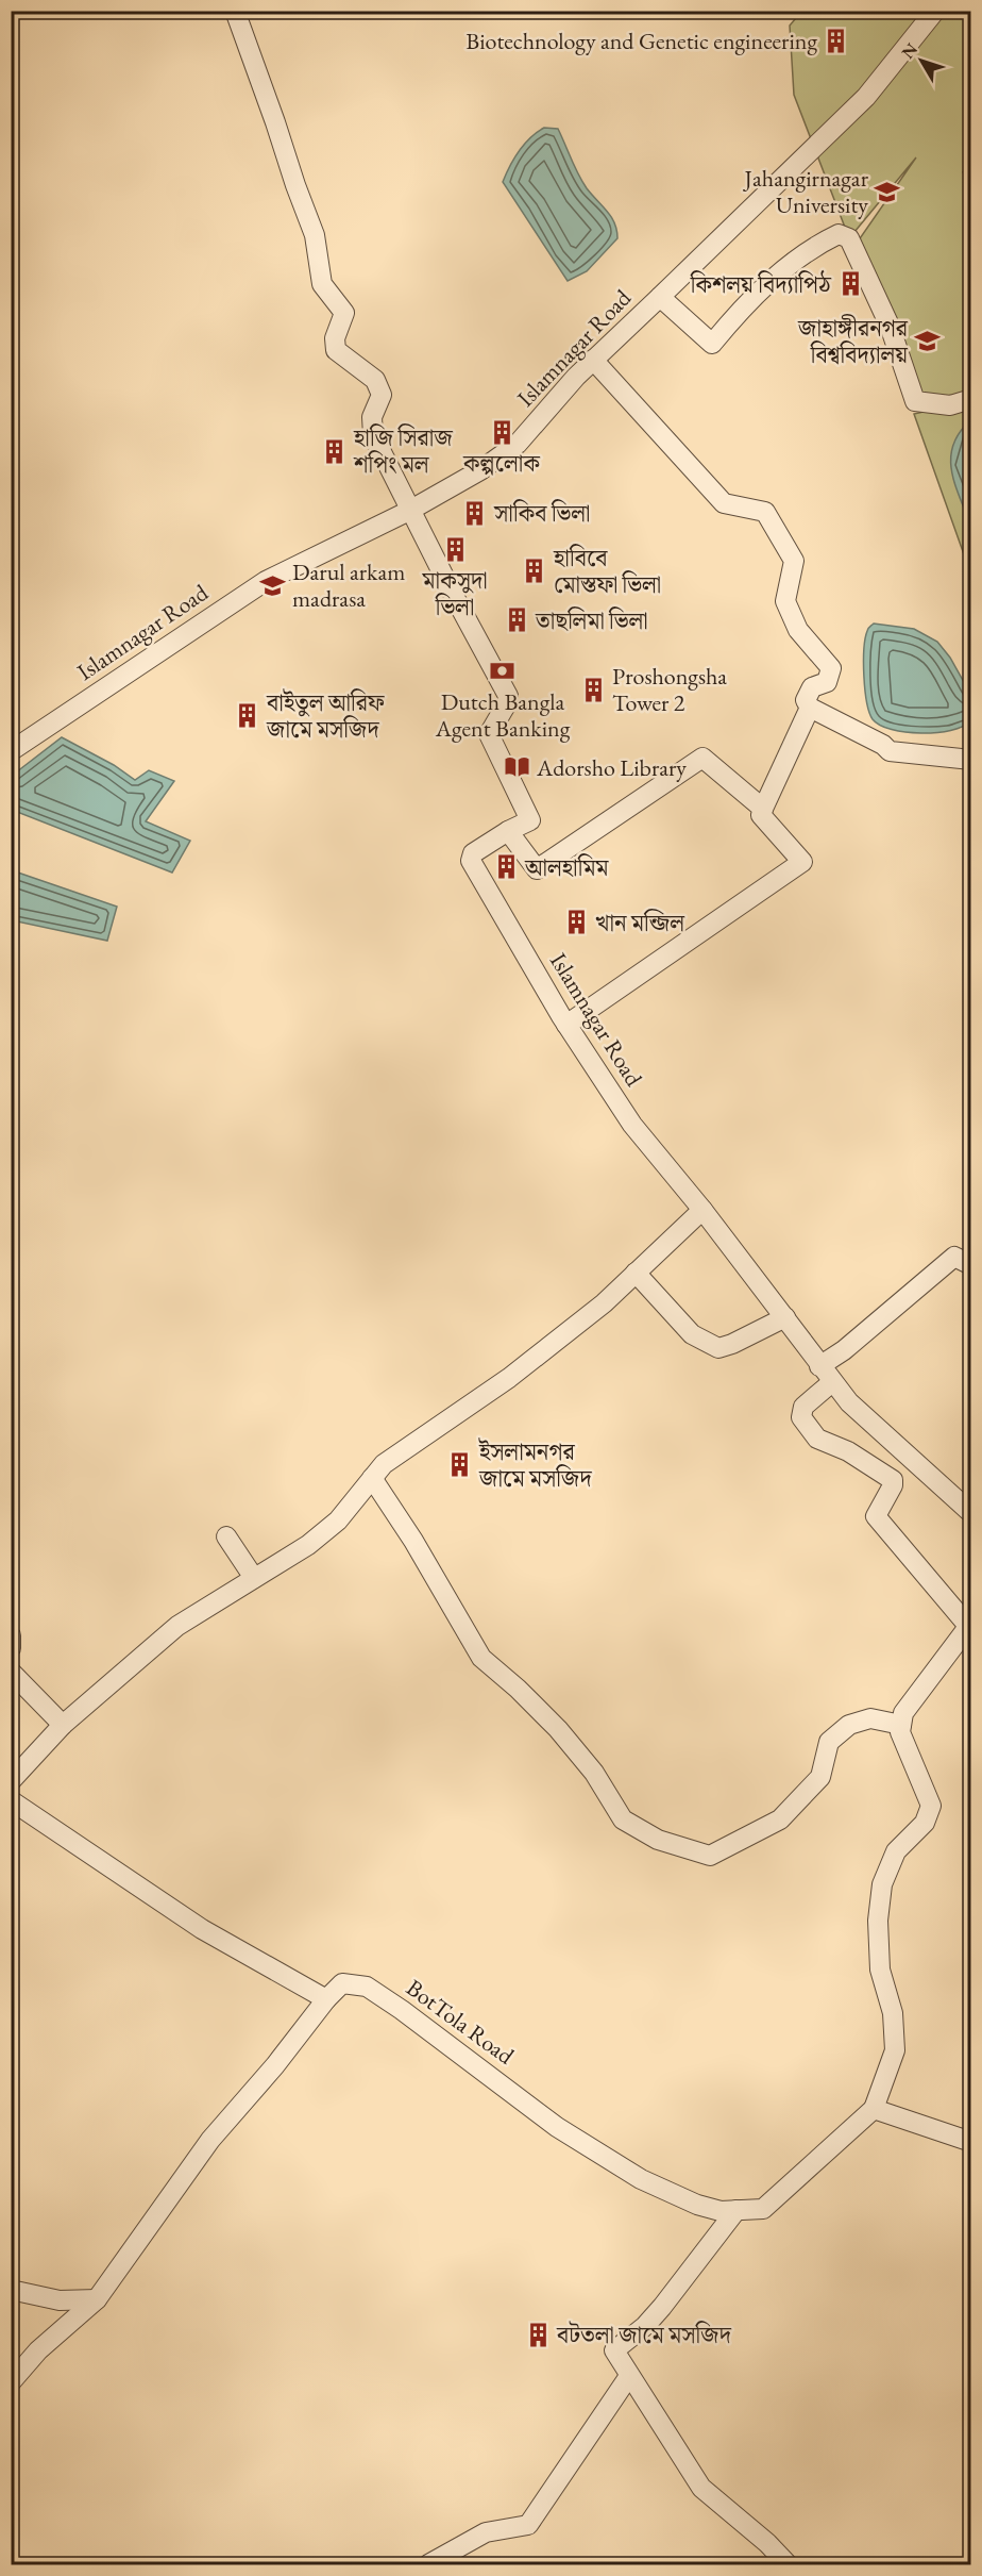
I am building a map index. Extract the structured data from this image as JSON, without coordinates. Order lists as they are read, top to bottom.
{
  "streets": {
    "street": ["Islamnagar Road", "BotTola Road"]
  },
  "places": {
    "building": [
      "Biotechnology and Genetic engineering",
      "কিশলয় বিদ্যাপিঠ",
      "কল্পলোক",
      "হাজি সিরাজ শপিং মল",
      "সাকিব ভিলা",
      "মাকসুদা ভিলা",
      "হাবিবে মোস্তফা ভিলা",
      "তাছলিমা ভিলা",
      "Proshongsha Tower 2",
      "বাইতুল আরিফ জামে মসজিদ",
      "আলহামিম",
      "খান মন্জিল",
      "ইসলামনগর জামে মসজিদ",
      "বটতলা জামে মসজিদ"
    ],
    "school or university": ["Jahangirnagar University", "জাহাঙ্গীরনগর বিশ্ববিদ্যালয়", "Darul arkam madrasa"],
    "bank": ["Dutch Bangla Agent Banking"],
    "library": ["Adorsho Library"]
  },
  "north": "top left"
}
